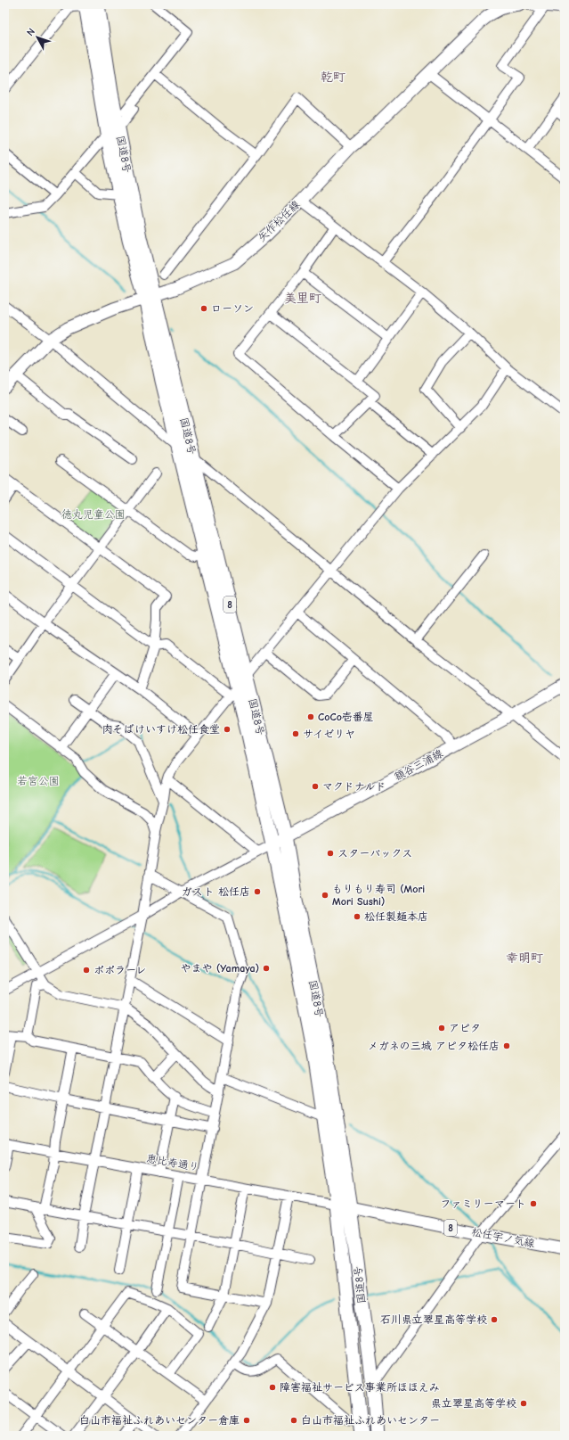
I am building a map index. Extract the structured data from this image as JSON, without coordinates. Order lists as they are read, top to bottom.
{
  "streets": {
    "highway": ["国道8号", "8"],
    "main road": ["矢作松任線", "額谷三浦線", "松任宇ノ気線"],
    "street": ["恵比寿通り"]
  },
  "crossings": [
    ["国道8号", "矢作松任線"],
    ["国道8号", "額谷三浦線"],
    ["国道8号", "恵比寿通り"],
    ["国道8号", "松任宇ノ気線"],
    ["恵比寿通り", "松任宇ノ気線"]
  ],
  "districts": ["乾町", "美里町", "幸明町"],
  "parks": ["徳丸児童公園", "若宮公園"],
  "places": [
    "ローソン",
    "CoCo壱番屋",
    "肉そばけいすけ松任食堂",
    "サイゼリヤ",
    "マクドナルド",
    "スターバックス",
    "ガスト 松任店",
    "もりもり寿司 (Mori Mori Sushi)",
    "松任製麺本店",
    "やまや (Yamaya)",
    "ポポラーレ",
    "アピタ",
    "メガネの三城 アピタ松任店",
    "ファミリーマート",
    "石川県立翠星高等学校",
    "障害福祉サービス事業所ほほえみ",
    "県立翠星高等学校",
    "白山市福祉ふれあいセンター倉庫",
    "白山市福祉ふれあいセンター"
  ],
  "north": "top left"
}
